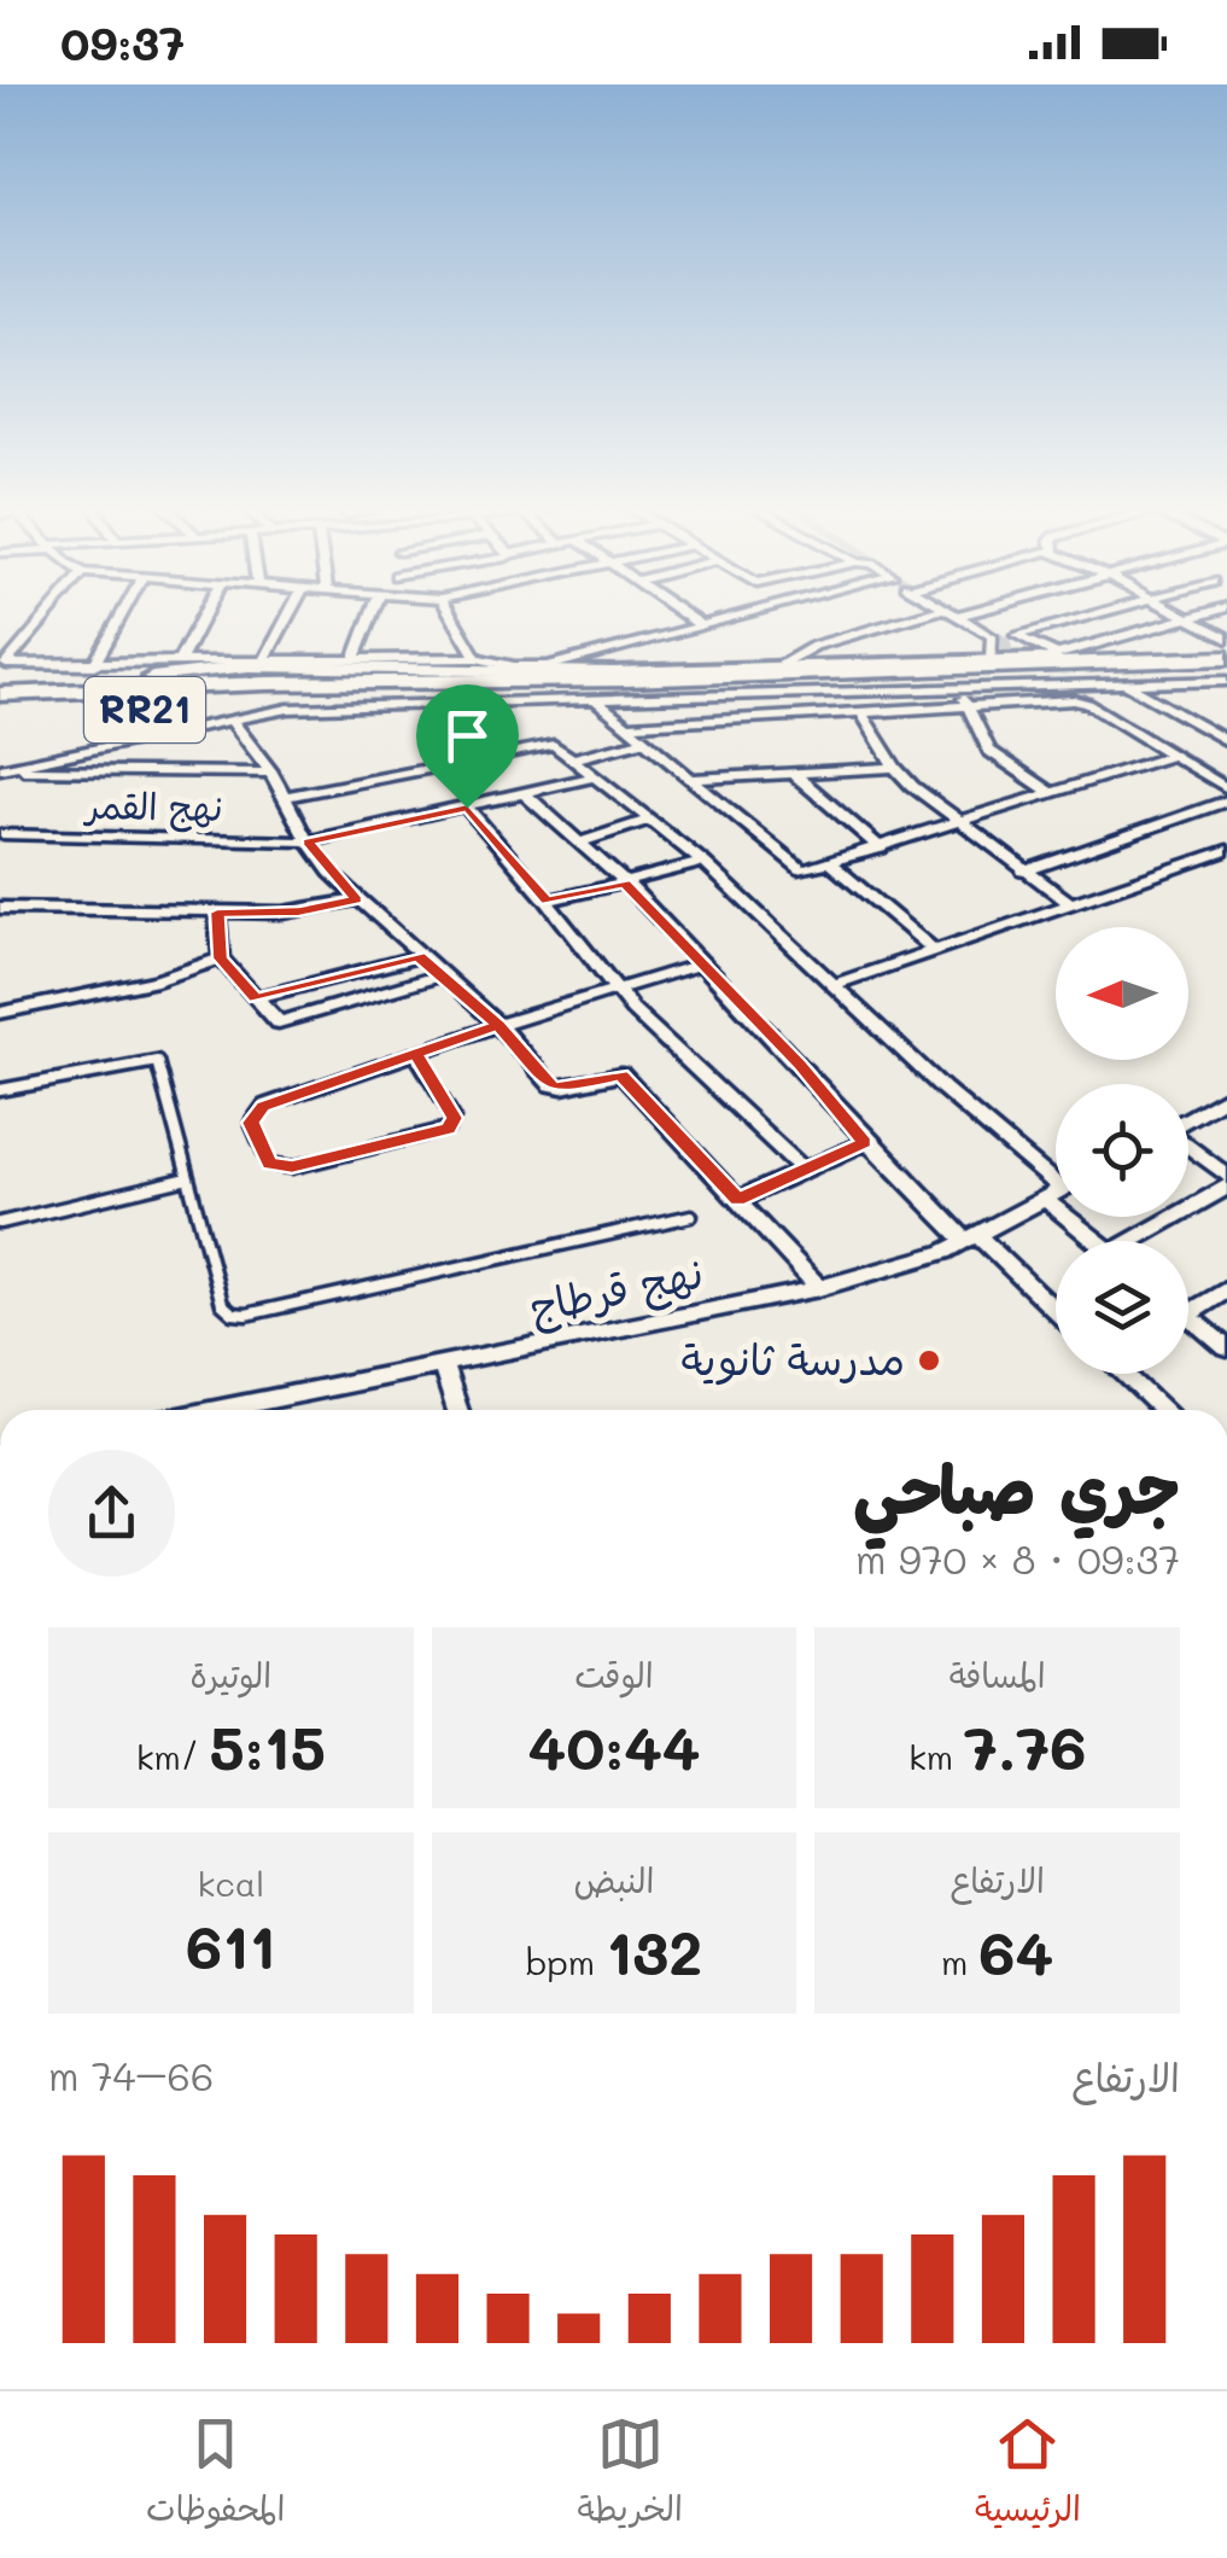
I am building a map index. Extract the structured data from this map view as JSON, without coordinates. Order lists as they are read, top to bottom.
{
  "streets": {
    "highway": ["RR21"],
    "street": ["نهج القمر", "نهج قرطاج"]
  },
  "places": ["مدرسة ثانوية"],
  "north": "left",
  "page": {
    "status": "09:37",
    "heading": ["جري صباحي", "09:37 · 8 × 970 m"],
    "stats": [
      ["المسافة", "7.76 km"],
      ["الوقت", "40:44"],
      ["الوتيرة", "5:15 /km"],
      ["الارتفاع", "64 m"],
      ["النبض", "132 bpm"],
      ["kcal", "611"]
    ],
    "chart": ["الارتفاع", "66–74 m"],
    "tabs": ["الرئيسية", "الخريطة", "المحفوظات"]
  }
}
